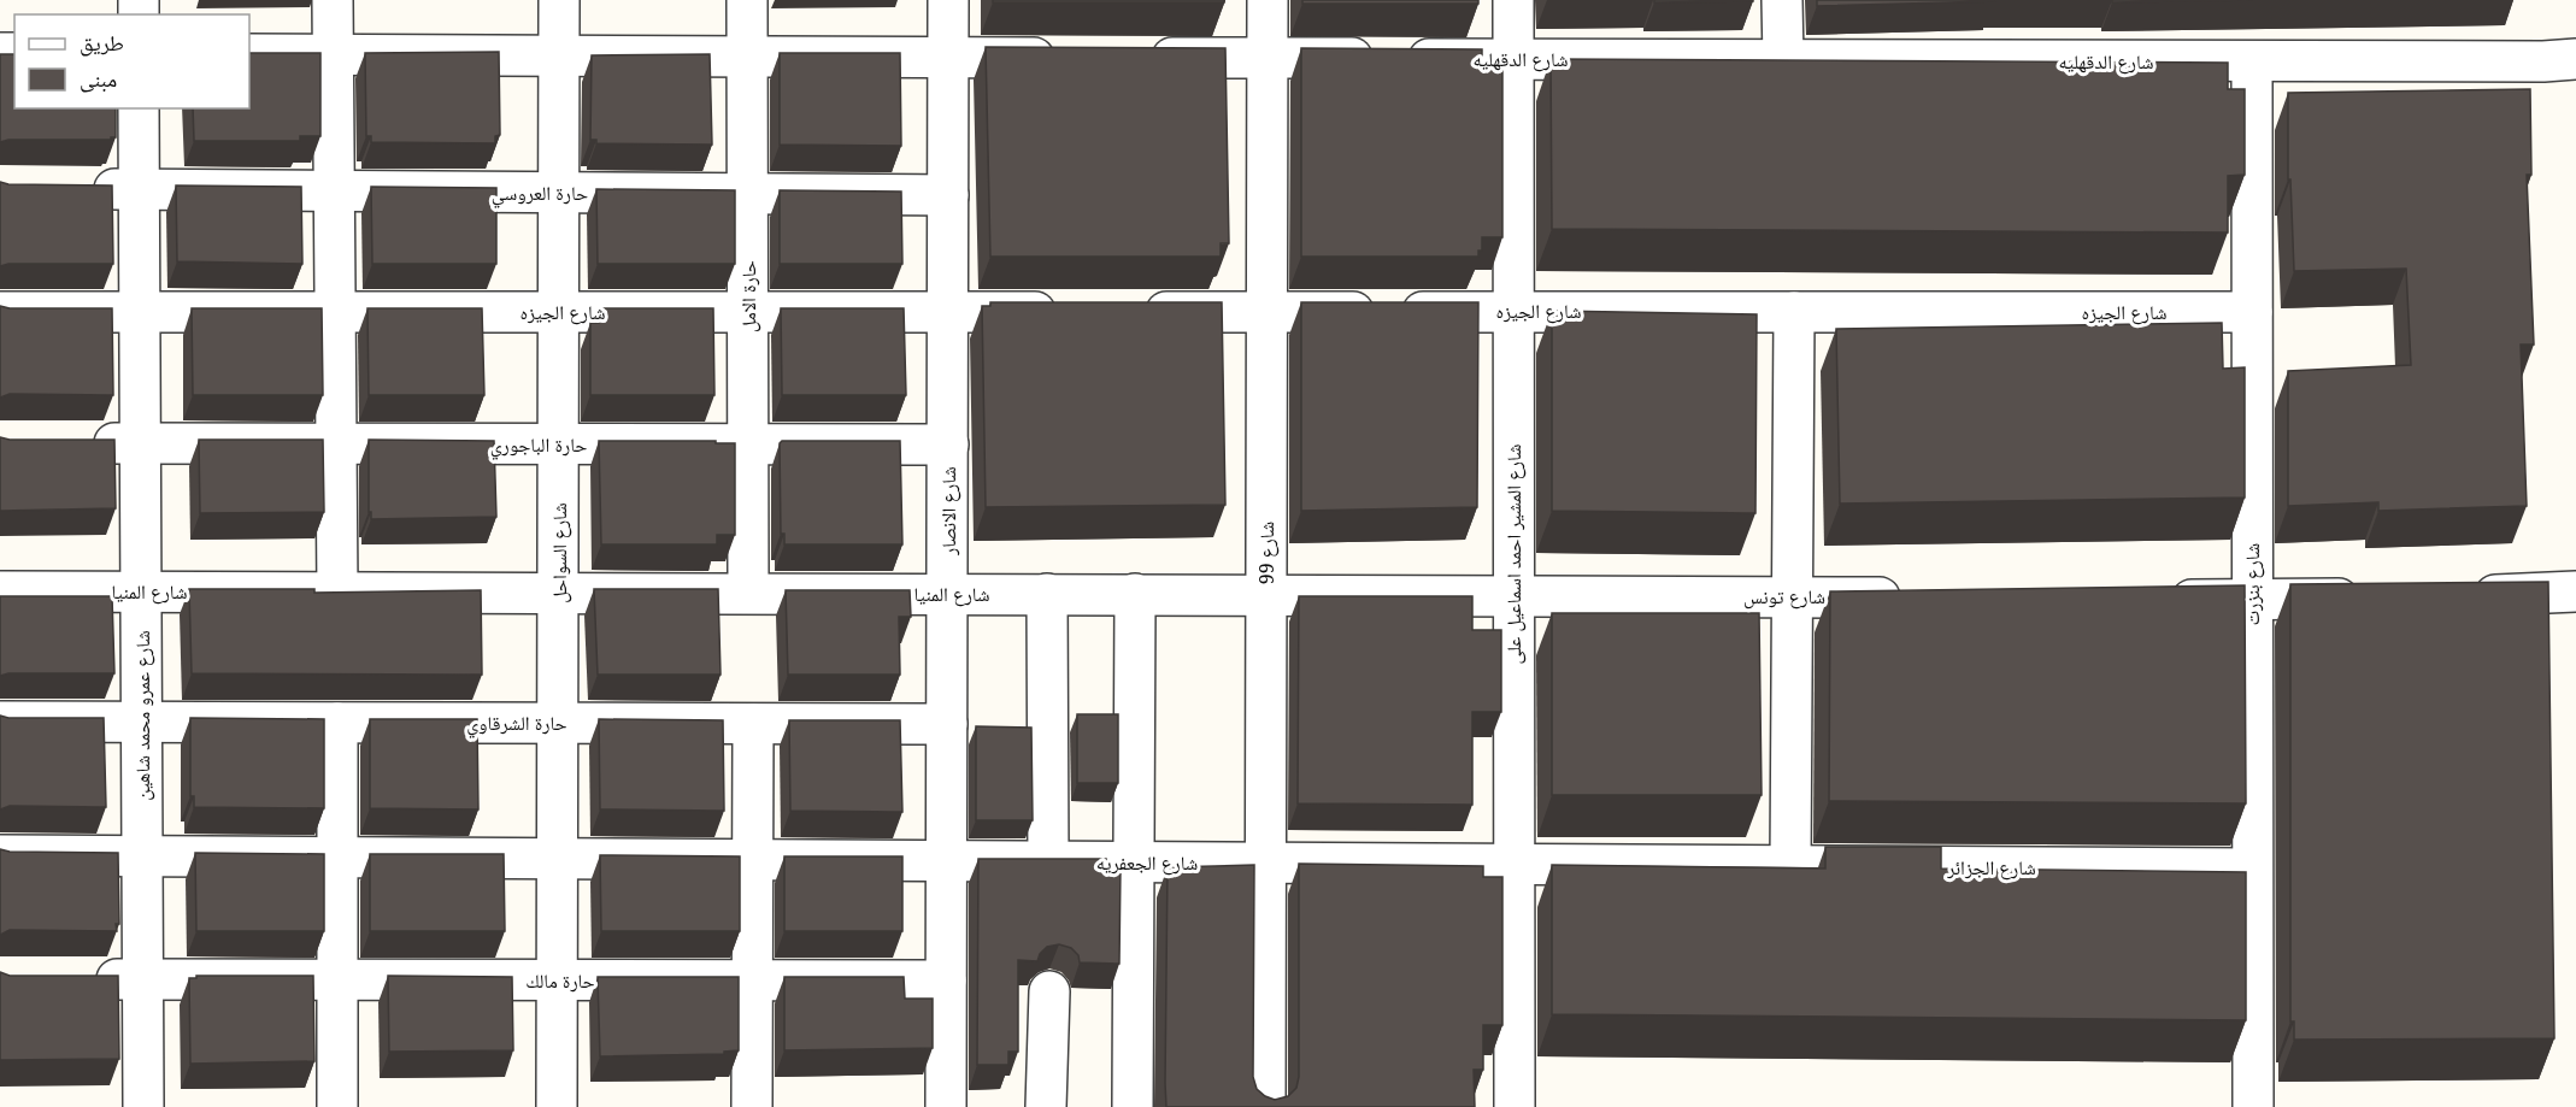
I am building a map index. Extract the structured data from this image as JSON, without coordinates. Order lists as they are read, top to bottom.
{
  "streets": {
    "street": [
      "شارع الدقهليه",
      "حارة العروسي",
      "حارة الامل",
      "شارع الجيزه",
      "حارة الباجوري",
      "شارع الانصار",
      "شارع السواحل",
      "شارع 99",
      "شارع المشير احمد اسماعيل على",
      "شارع بنزرت",
      "شارع المنيا",
      "شارع تونس",
      "شارع عمرو محمد شاهين",
      "حارة الشرقاوي",
      "شارع الجعفريه",
      "شارع الجزائر",
      "حارة مالك"
    ]
  },
  "crossings": [
    ["شارع الدقهليه", "شارع 99"],
    ["شارع الدقهليه", "شارع المشير احمد اسماعيل على"],
    ["شارع الدقهليه", "شارع بنزرت"],
    ["حارة العروسي", "حارة الامل"],
    ["حارة العروسي", "شارع الانصار"],
    ["حارة العروسي", "شارع السواحل"],
    ["حارة العروسي", "شارع عمرو محمد شاهين"],
    ["حارة الامل", "شارع الجيزه"],
    ["حارة الامل", "حارة الباجوري"],
    ["حارة الامل", "شارع المنيا"],
    ["شارع الجيزه", "شارع الانصار"],
    ["شارع الجيزه", "شارع السواحل"],
    ["شارع الجيزه", "شارع 99"],
    ["شارع الجيزه", "شارع المشير احمد اسماعيل على"],
    ["شارع الجيزه", "شارع بنزرت"],
    ["شارع الجيزه", "شارع عمرو محمد شاهين"],
    ["حارة الباجوري", "شارع الانصار"],
    ["حارة الباجوري", "شارع السواحل"],
    ["حارة الباجوري", "شارع عمرو محمد شاهين"],
    ["شارع الانصار", "شارع المنيا"],
    ["شارع الانصار", "حارة الشرقاوي"],
    ["شارع الانصار", "شارع الجعفريه"],
    ["شارع الانصار", "حارة مالك"],
    ["شارع السواحل", "شارع المنيا"],
    ["شارع السواحل", "حارة الشرقاوي"],
    ["شارع السواحل", "شارع الجعفريه"],
    ["شارع السواحل", "حارة مالك"],
    ["شارع 99", "شارع المنيا"],
    ["شارع 99", "شارع الجعفريه"],
    ["شارع المشير احمد اسماعيل على", "شارع المنيا"],
    ["شارع المشير احمد اسماعيل على", "شارع تونس"],
    ["شارع المشير احمد اسماعيل على", "شارع الجعفريه"],
    ["شارع المشير احمد اسماعيل على", "شارع الجزائر"],
    ["شارع بنزرت", "شارع الجزائر"],
    ["شارع المنيا", "شارع تونس"],
    ["شارع المنيا", "شارع عمرو محمد شاهين"],
    ["شارع عمرو محمد شاهين", "حارة الشرقاوي"],
    ["شارع عمرو محمد شاهين", "شارع الجعفريه"],
    ["شارع عمرو محمد شاهين", "حارة مالك"],
    ["شارع الجعفريه", "شارع الجزائر"]
  ],
  "legend": ["طريق", "مبنى"]
}
